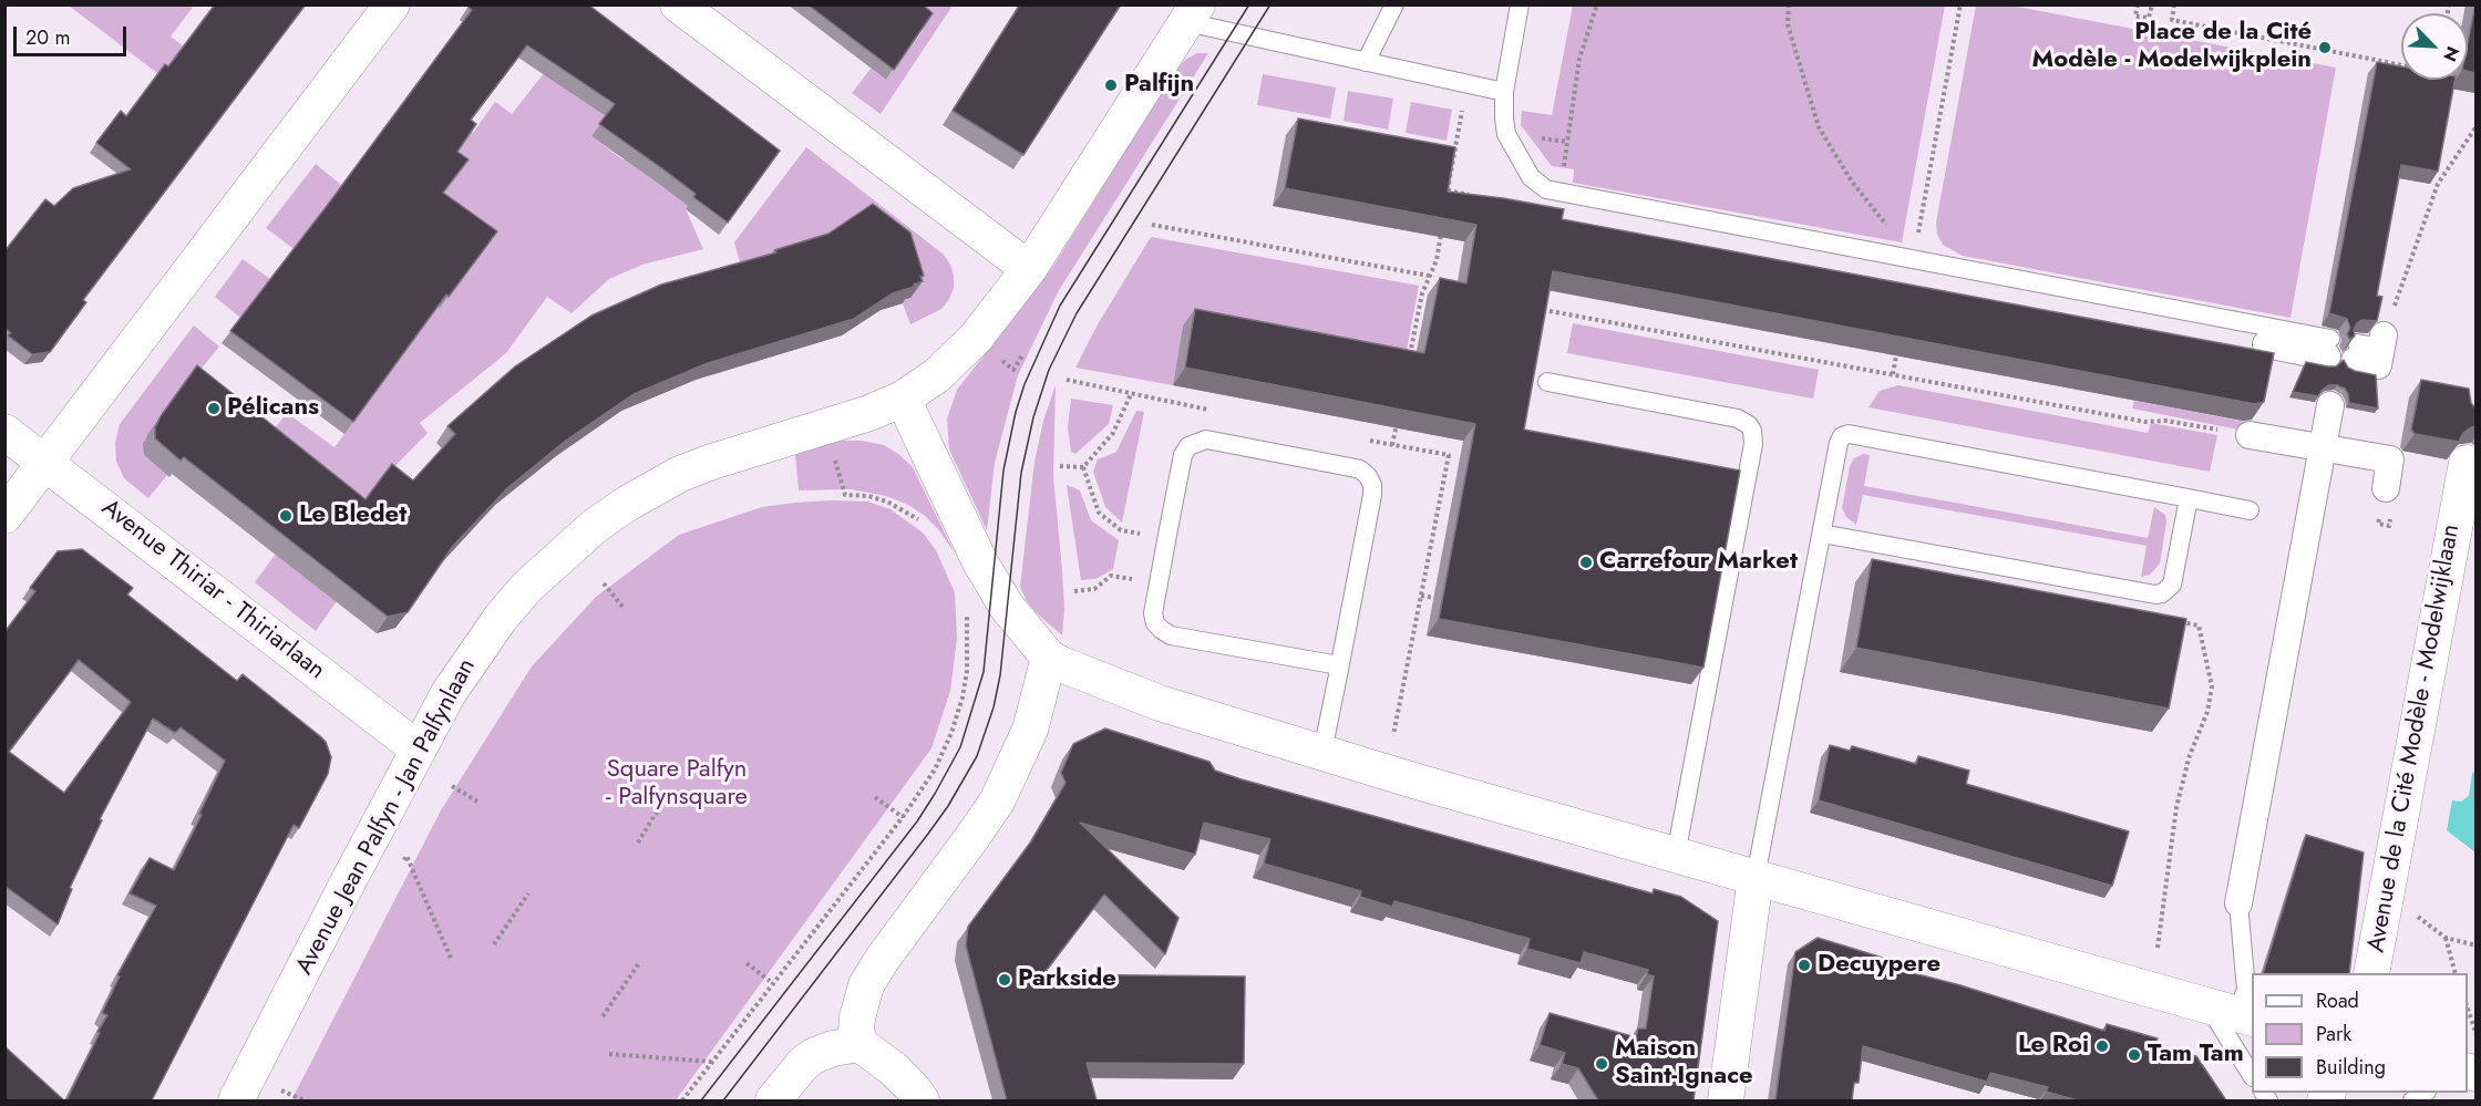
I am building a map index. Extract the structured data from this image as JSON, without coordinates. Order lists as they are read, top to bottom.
{
  "streets": {
    "street": ["Avenue Thiriar - Thiriarlaan", "Avenue de la Cité Modèle - Modelwijklaan", "Avenue Jean Palfyn - Jan Palfynlaan"]
  },
  "crossings": [
    ["Avenue Thiriar - Thiriarlaan", "Avenue Jean Palfyn - Jan Palfynlaan"]
  ],
  "parks": ["Square Palfyn - Palfynsquare"],
  "places": [
    "Place de la Cité Modèle - Modelwijkplein",
    "Palfijn",
    "Pélicans",
    "Le Bledet",
    "Carrefour Market",
    "Decuypere",
    "Parkside",
    "Le Roi",
    "Tam Tam",
    "Maison Saint-Ignace"
  ],
  "legend": ["Road", "Park", "Building"],
  "scale_bar": "20 m",
  "north": "bottom right"
}
